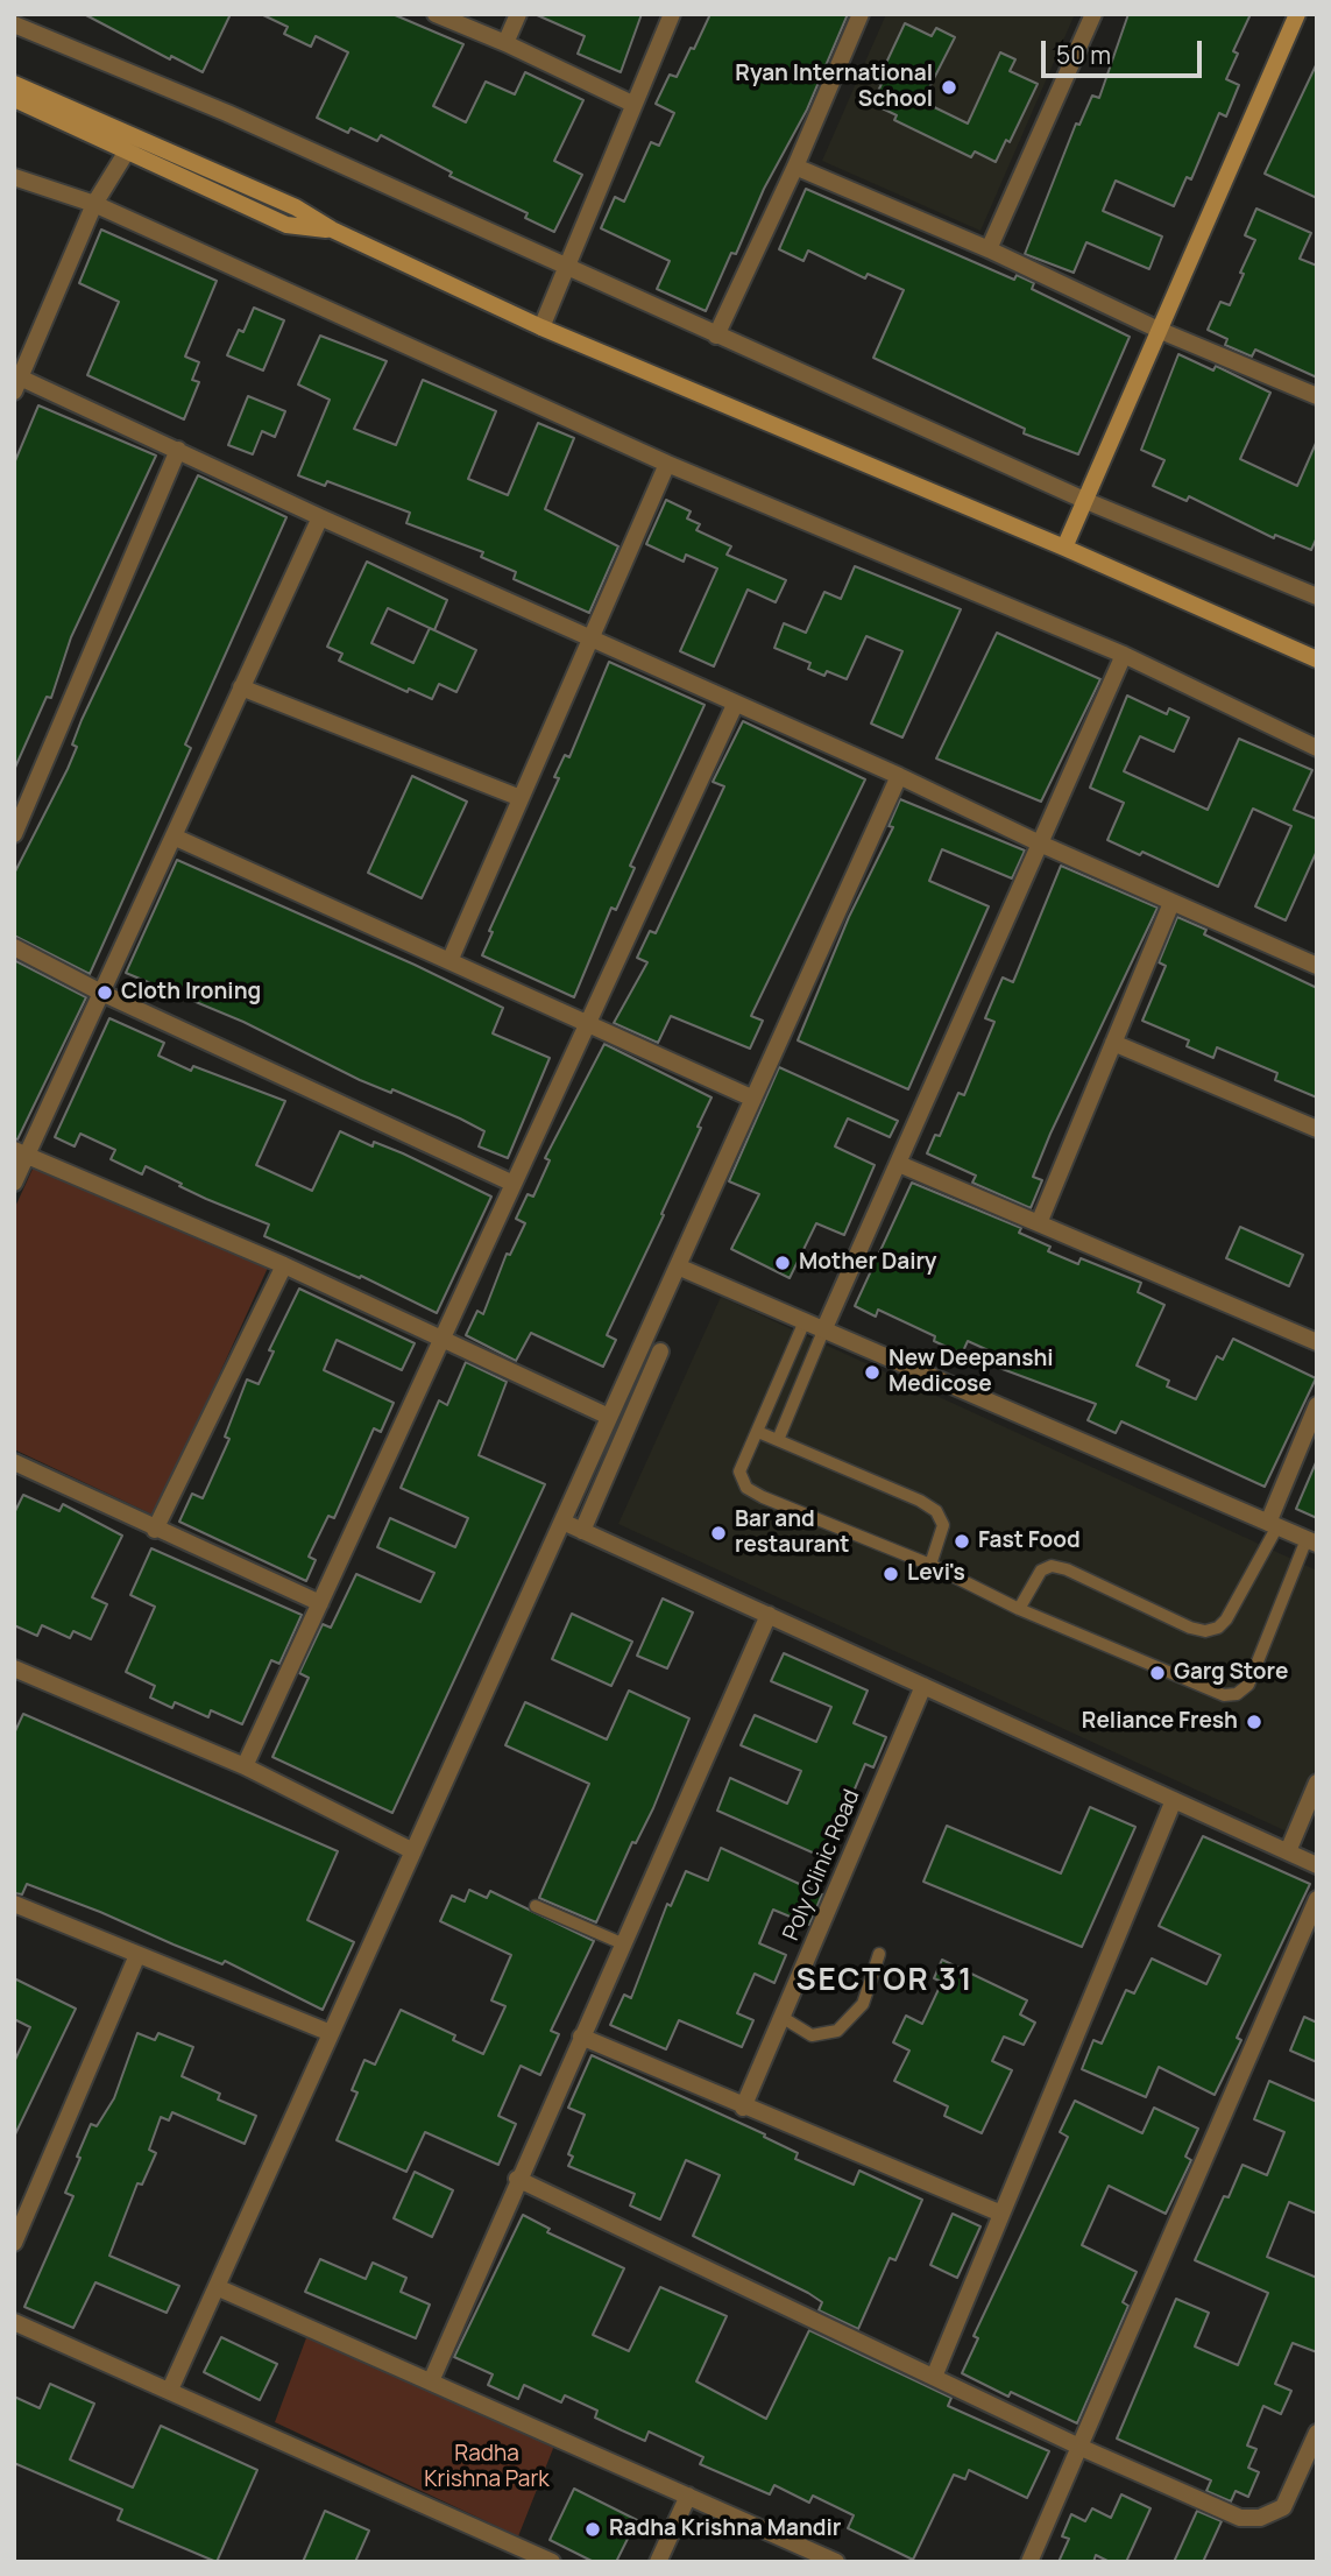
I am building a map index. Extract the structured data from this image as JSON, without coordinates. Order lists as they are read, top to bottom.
{
  "streets": {
    "street": ["Poly Clinic Road"]
  },
  "districts": ["SECTOR 31"],
  "parks": ["Radha Krishna Park"],
  "places": [
    "Ryan International School",
    "Cloth Ironing",
    "Mother Dairy",
    "New Deepanshi Medicose",
    "Bar and restaurant",
    "Fast Food",
    "Levi's",
    "Garg Store",
    "Reliance Fresh",
    "Radha Krishna Mandir"
  ],
  "scale_bar": "50 m"
}
